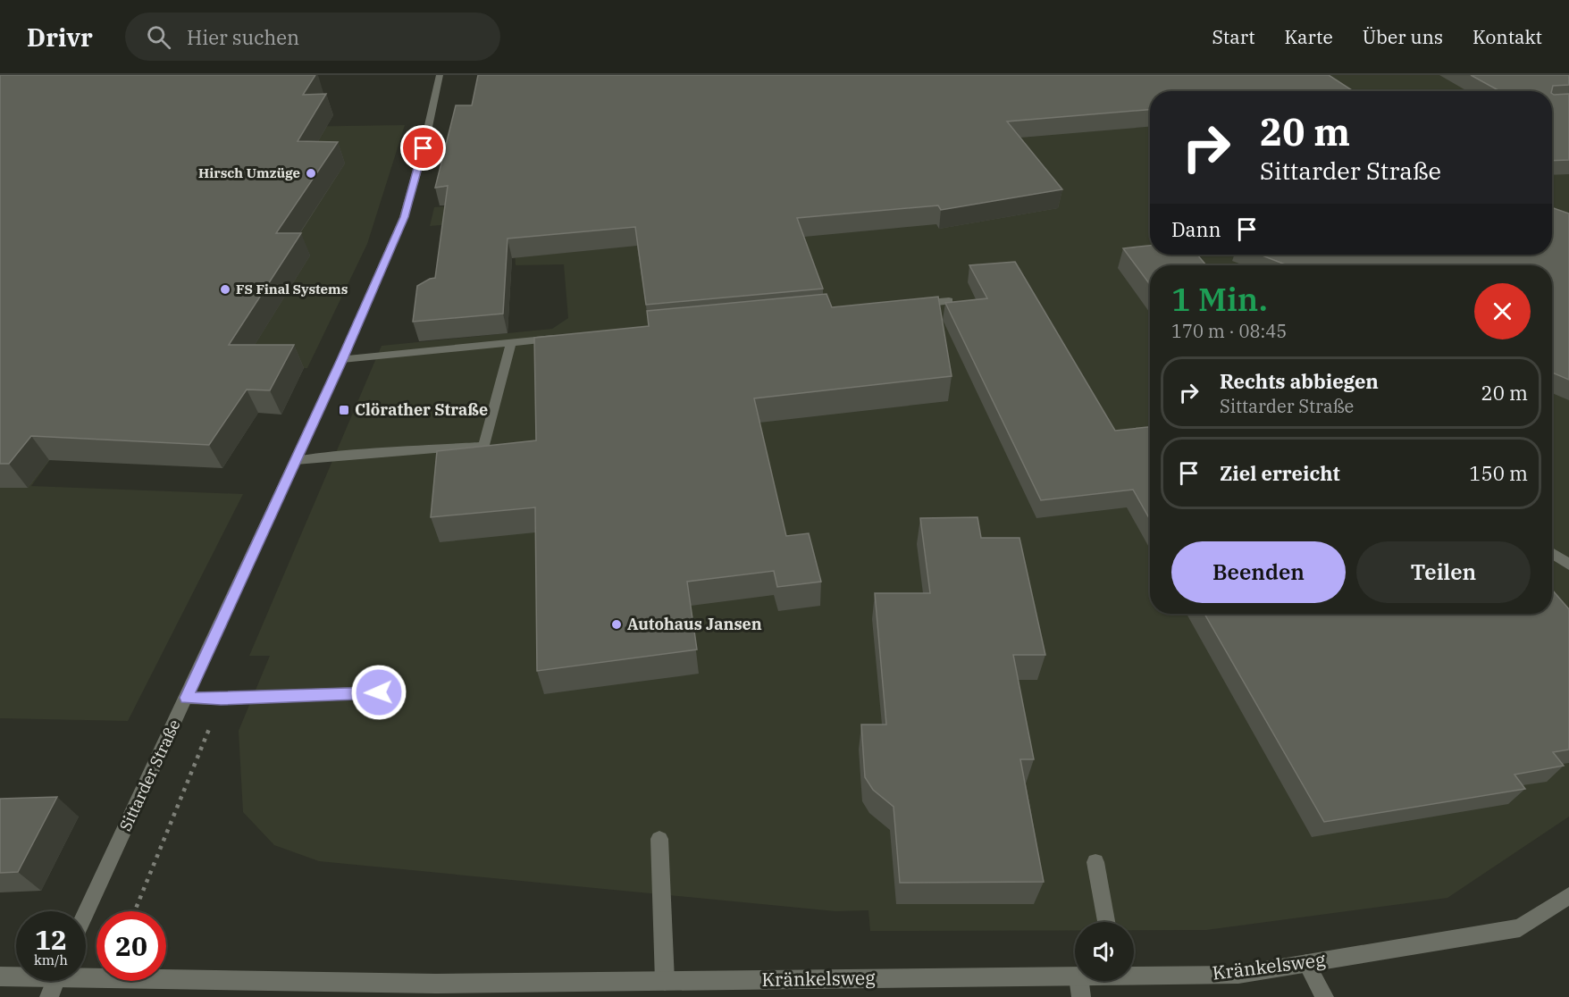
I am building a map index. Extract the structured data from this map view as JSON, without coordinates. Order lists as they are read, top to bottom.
{
  "streets": {
    "street": ["Sittarder Straße", "Kränkelsweg"]
  },
  "places": {
    "other": ["Hirsch Umzüge", "FS Final Systems", "Autohaus Jansen"],
    "transit": ["Clörather Straße"]
  },
  "page": {
    "header": "Drivr",
    "search": "Hier suchen",
    "nav": [
      "Start",
      "Karte",
      "Über uns",
      "Kontakt"
    ],
    "turn": ["20 m", "Sittarder Straße"],
    "then": "Dann",
    "heading": ["1 Min.", "170 m · 08:45"],
    "list": [
      {
        "name": "Rechts abbiegen",
        "note": "Sittarder Straße",
        "value": "20 m"
      },
      {
        "name": "Ziel erreicht",
        "value": "150 m"
      }
    ],
    "buttons": ["Beenden", "Teilen"],
    "speed": "12 km/h",
    "limit": "20"
  }
}
